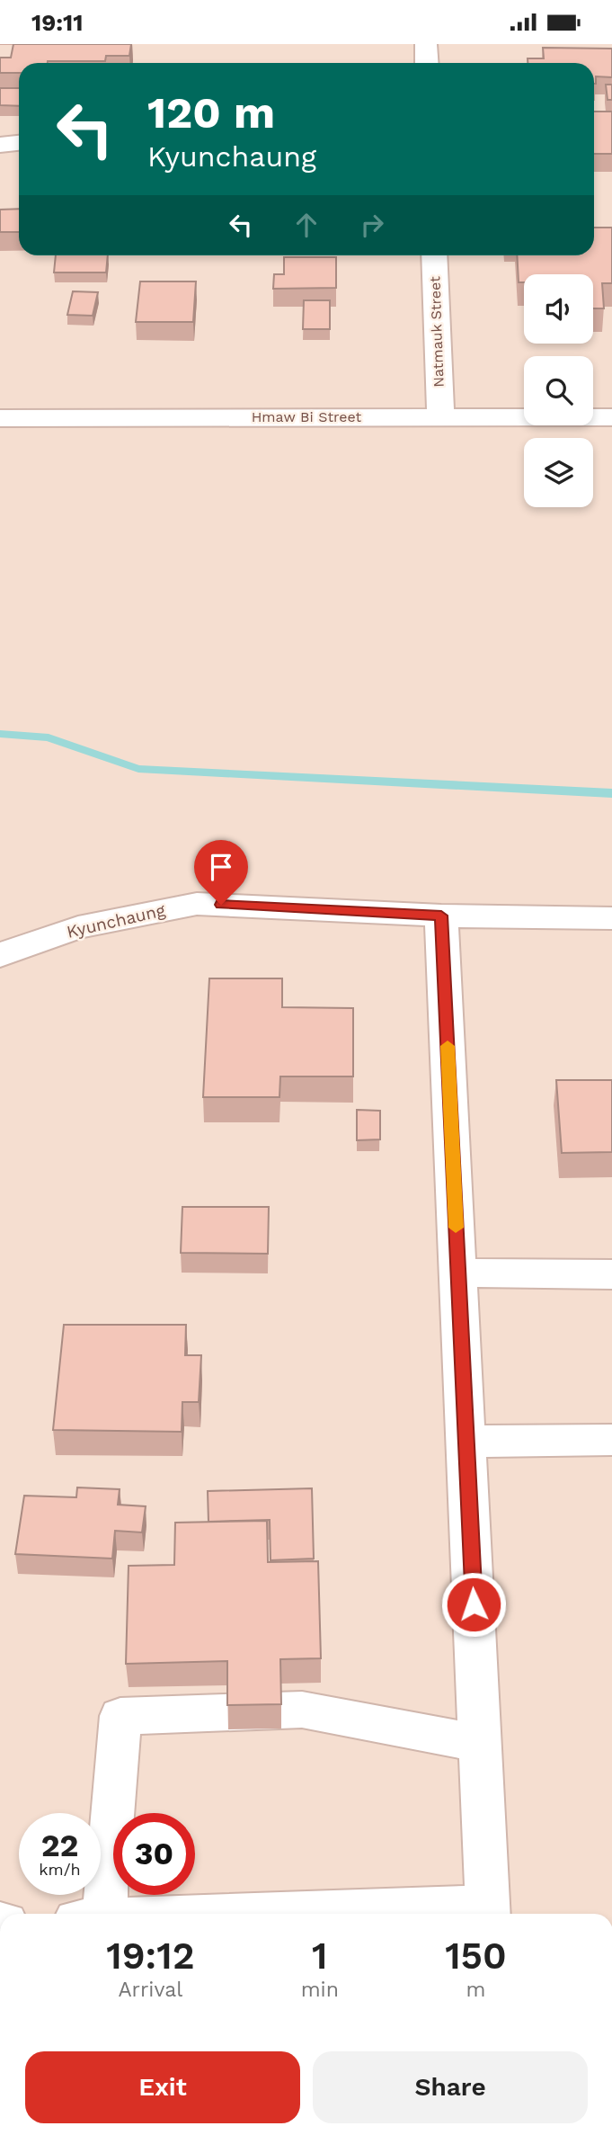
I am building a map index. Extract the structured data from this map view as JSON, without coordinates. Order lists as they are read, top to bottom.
{
  "streets": {
    "street": ["Natmauk Street", "Hmaw Bi Street", "Kyunchaung"]
  },
  "crossings": [
    ["Natmauk Street", "Hmaw Bi Street"]
  ],
  "page": {
    "status": "19:11",
    "turn": ["120 m", "Kyunchaung"],
    "speed": "22 km/h",
    "limit": "30",
    "eta": [
      "19:12",
      "Arrival",
      "1",
      "min",
      "150",
      "m"
    ],
    "buttons": ["Exit", "Share"]
  }
}
